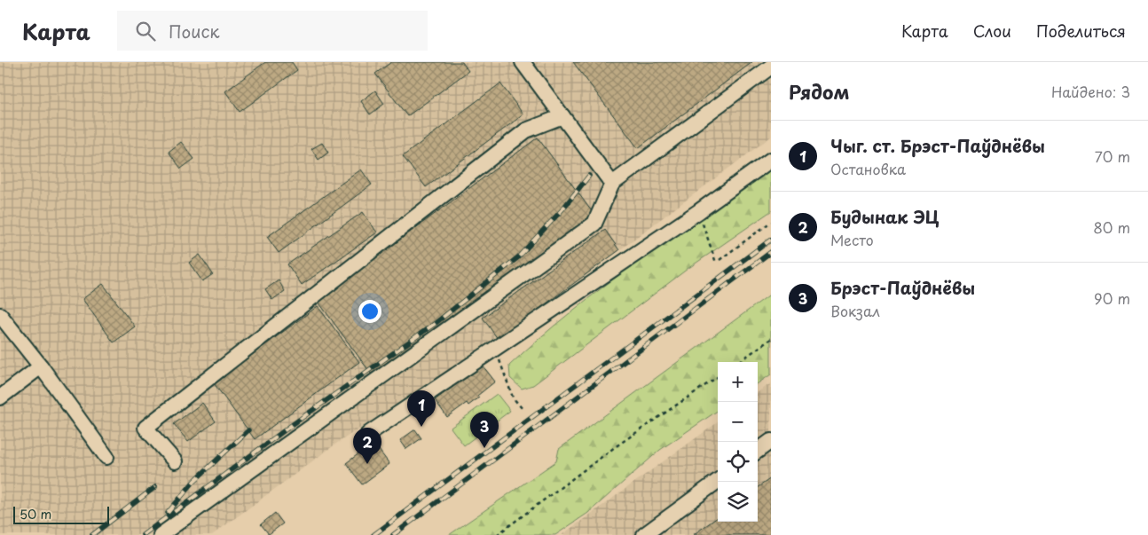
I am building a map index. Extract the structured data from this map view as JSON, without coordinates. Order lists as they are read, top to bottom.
{
  "scale_bar": "50 m",
  "page": {
    "header": "Карта",
    "search": "Поиск",
    "nav": ["Карта", "Слои", "Поделиться"],
    "heading": ["Рядом", "Найдено: 3"],
    "list": [
      {
        "mark": "1",
        "name": "Чыг. ст. Брэст-Паўднёвы",
        "note": "Остановка",
        "value": "70 m"
      },
      {
        "mark": "2",
        "name": "Будынак ЭЦ",
        "note": "Место",
        "value": "80 m"
      },
      {
        "mark": "3",
        "name": "Брэст-Паўднёвы",
        "note": "Вокзал",
        "value": "90 m"
      }
    ],
    "map_buttons": ["+", "−"],
    "pins": ["1", "3", "2"],
    "scale": "50 m"
  }
}
